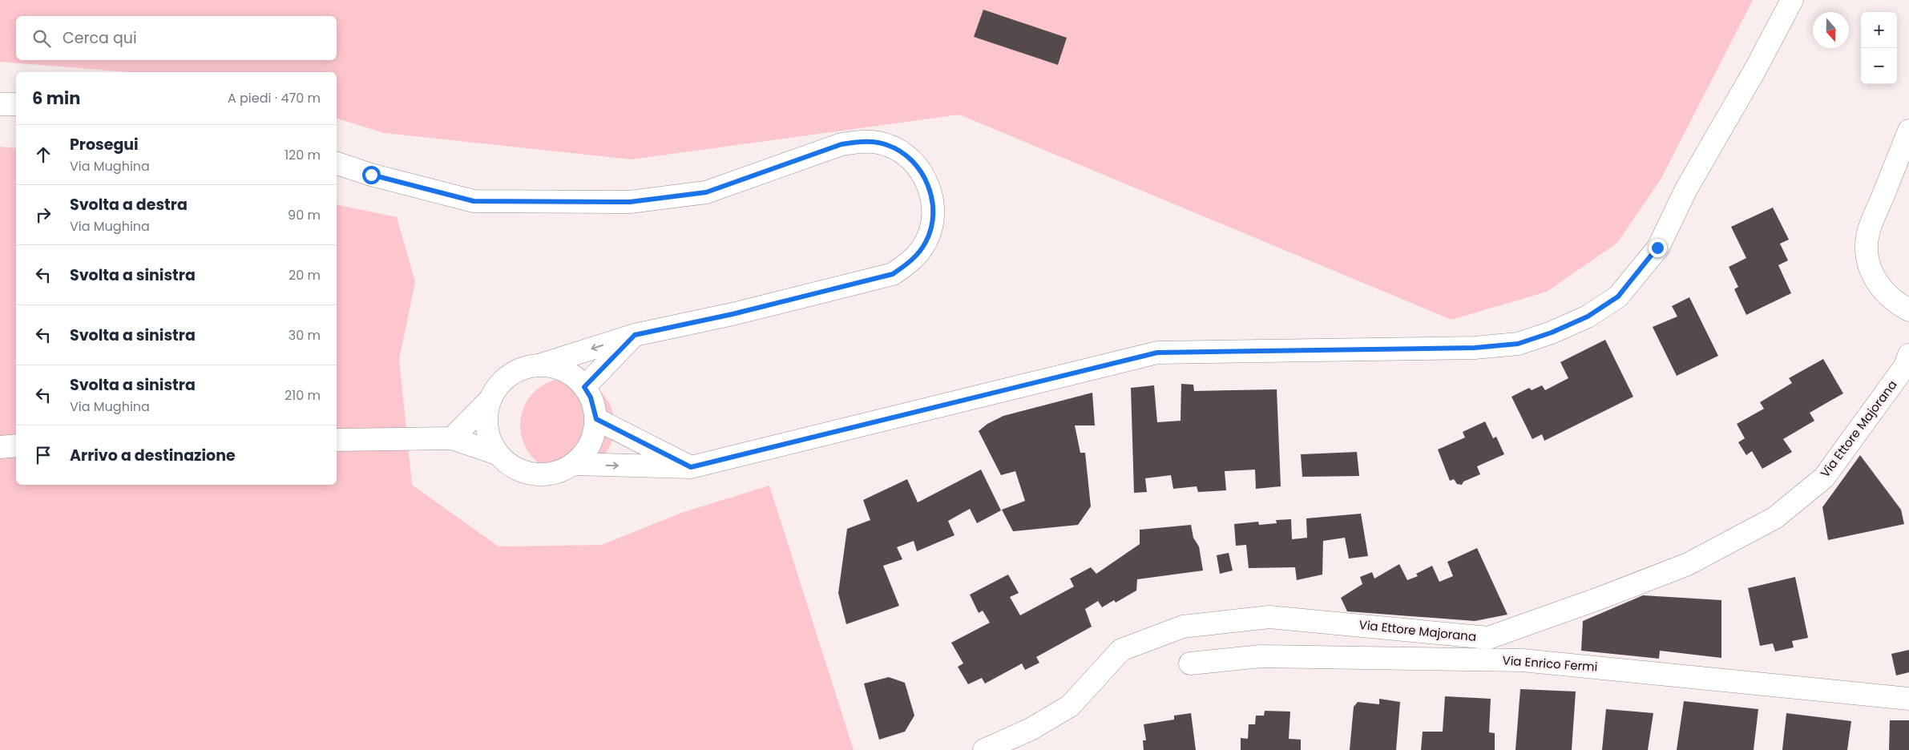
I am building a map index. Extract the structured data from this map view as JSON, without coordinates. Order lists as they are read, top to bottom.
{
  "streets": {
    "main road": ["Via Ettore Majorana", "Via Enrico Fermi"]
  },
  "north": "bottom",
  "page": {
    "map_buttons": ["+", "−"],
    "search": "Cerca qui",
    "heading": ["6 min", "A piedi · 470 m"],
    "list": [
      ["Prosegui", "Via Mughina", "120 m"],
      ["Svolta a destra", "Via Mughina", "90 m"],
      ["Svolta a sinistra", "20 m"],
      ["Svolta a sinistra", "30 m"],
      ["Svolta a sinistra", "Via Mughina", "210 m"],
      "Arrivo a destinazione"
    ]
  }
}
